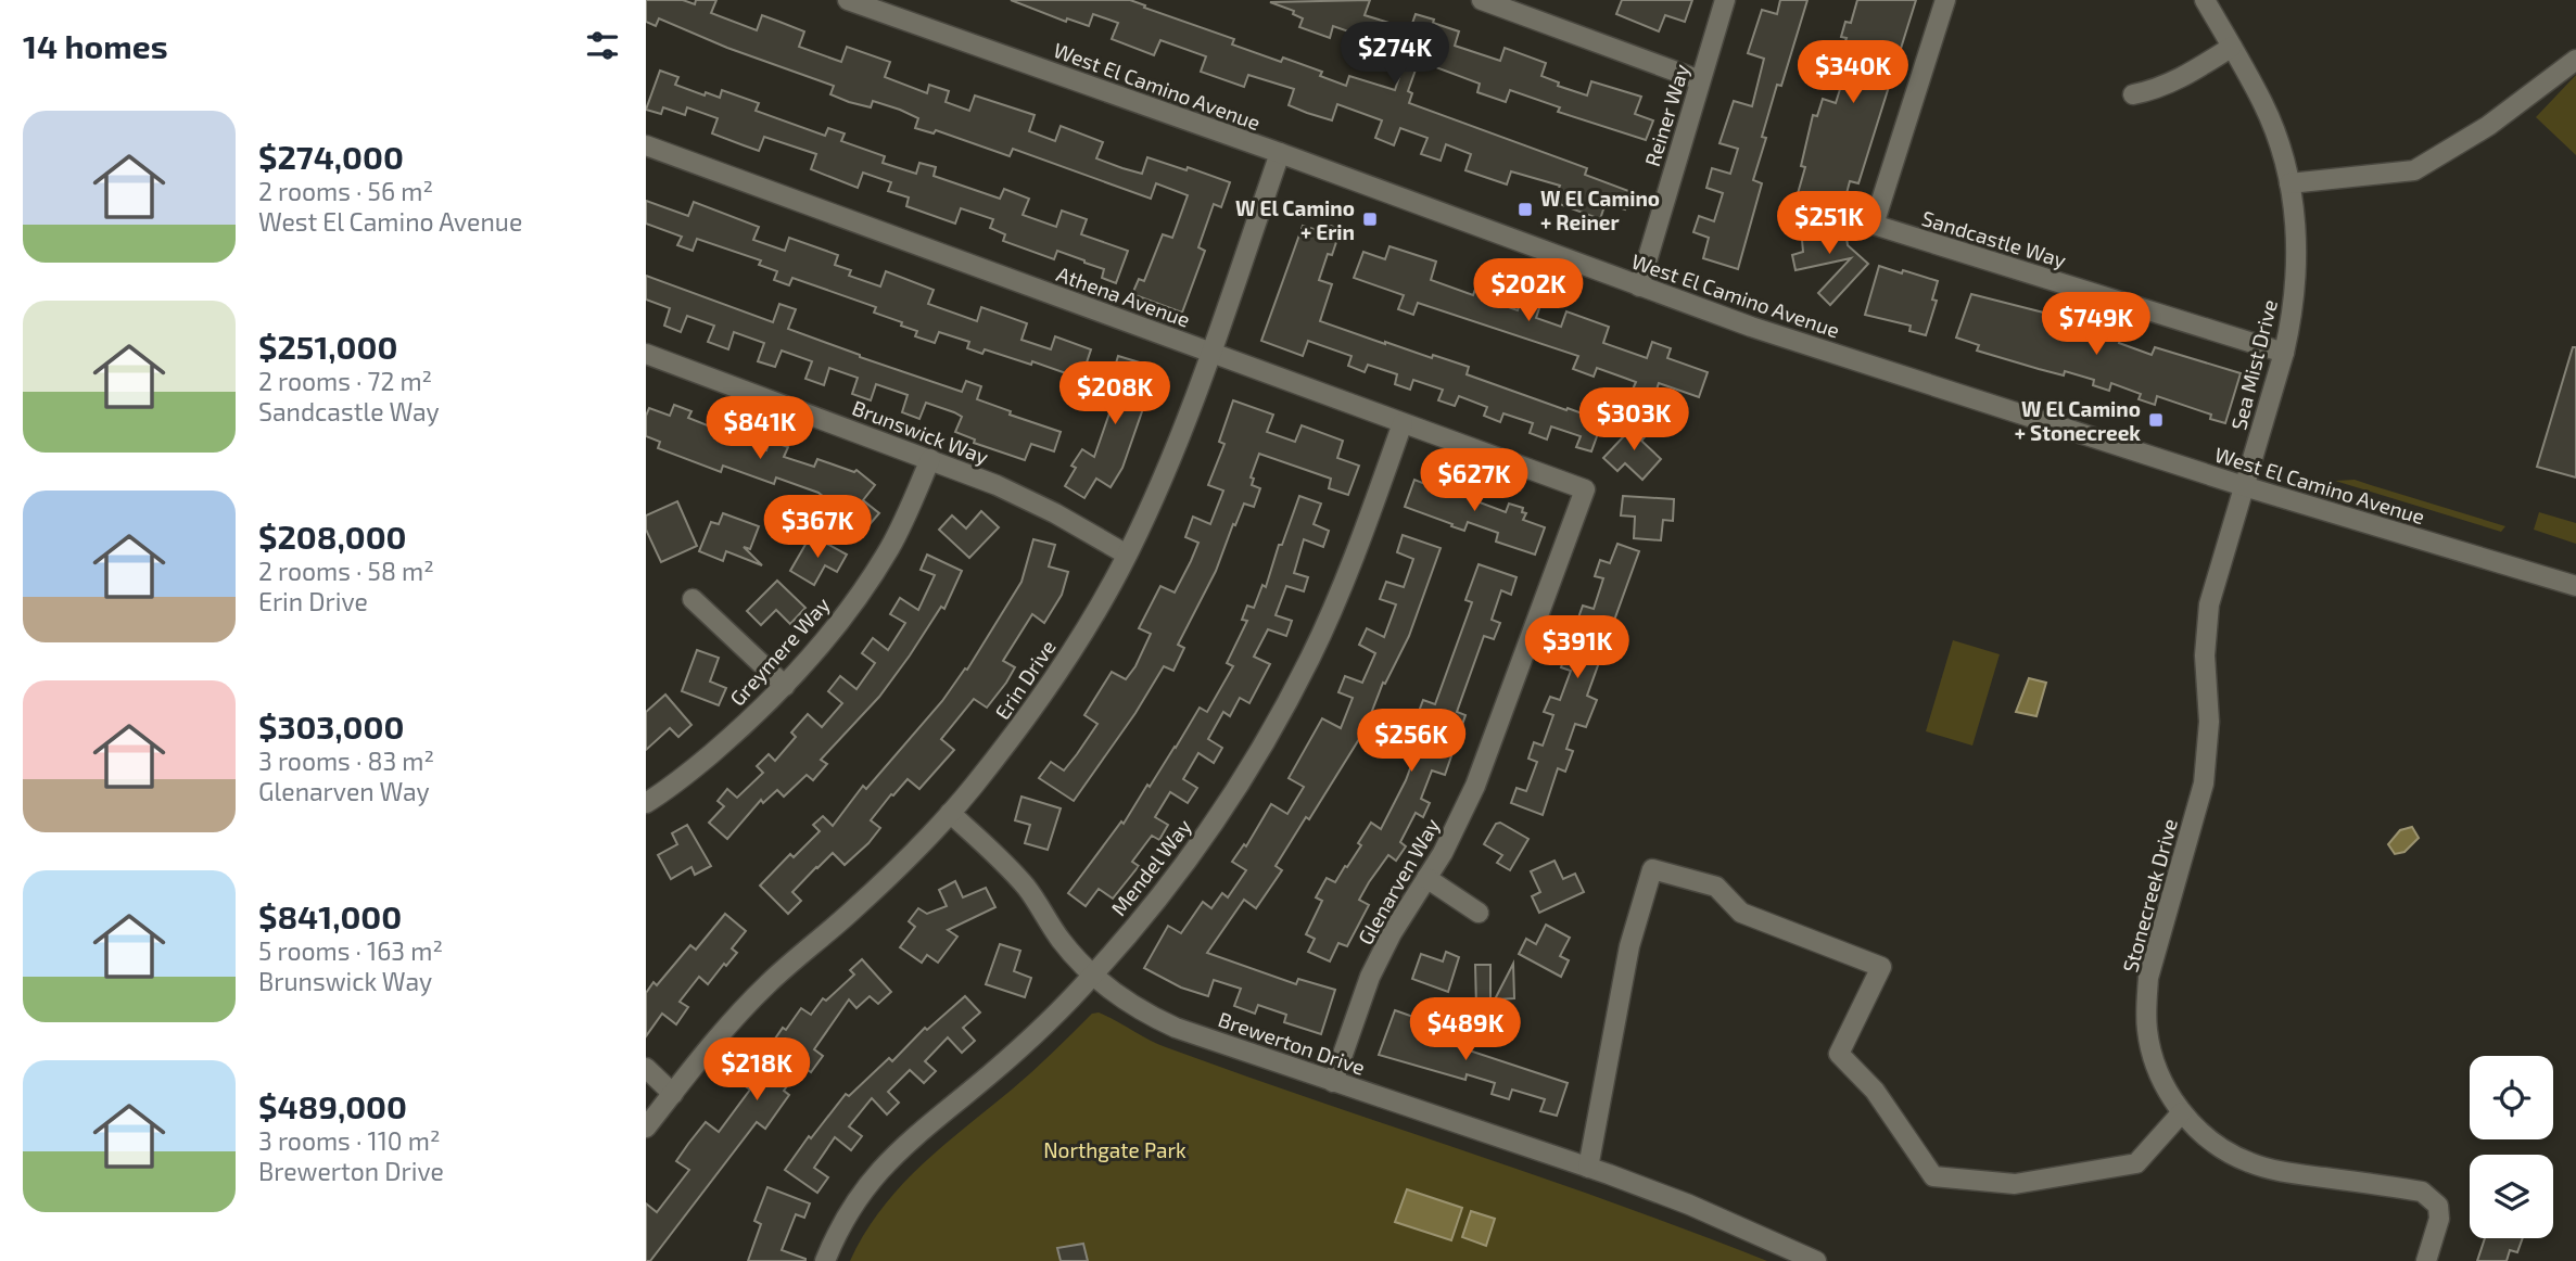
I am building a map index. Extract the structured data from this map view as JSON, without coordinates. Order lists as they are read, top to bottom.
{
  "streets": {
    "street": [
      "West El Camino Avenue",
      "Reiner Way",
      "Sandcastle Way",
      "Athena Avenue",
      "Sea Mist Drive",
      "Brunswick Way",
      "Greymere Way",
      "Erin Drive",
      "Mendel Way",
      "Glenarven Way",
      "Stonecreek Drive",
      "Brewerton Drive"
    ]
  },
  "crossings": [
    ["West El Camino Avenue", "Reiner Way"],
    ["West El Camino Avenue", "Sea Mist Drive"],
    ["West El Camino Avenue", "Erin Drive"],
    ["West El Camino Avenue", "Stonecreek Drive"],
    ["Sandcastle Way", "Sea Mist Drive"],
    ["Athena Avenue", "Erin Drive"],
    ["Athena Avenue", "Mendel Way"],
    ["Athena Avenue", "Glenarven Way"],
    ["Sea Mist Drive", "Stonecreek Drive"],
    ["Brunswick Way", "Greymere Way"],
    ["Brunswick Way", "Erin Drive"],
    ["Erin Drive", "Brewerton Drive"],
    ["Mendel Way", "Brewerton Drive"],
    ["Glenarven Way", "Brewerton Drive"]
  ],
  "parks": ["Northgate Park"],
  "places": {
    "transit": ["W El Camino + Reiner", "W El Camino + Erin", "W El Camino + Stonecreek"]
  },
  "page": {
    "heading": "14 homes",
    "price": [
      "$274K",
      "$340K",
      "$251K",
      "$202K",
      "$749K",
      "$208K",
      "$303K",
      "$841K",
      "$627K",
      "$367K",
      "$391K",
      "$256K",
      "$489K",
      "$218K"
    ],
    "list": [
      {
        "name": "$274,000",
        "note": "2 rooms · 56 m² · West El Camino Avenue"
      },
      {
        "name": "$251,000",
        "note": "2 rooms · 72 m² · Sandcastle Way"
      },
      {
        "name": "$208,000",
        "note": "2 rooms · 58 m² · Erin Drive"
      },
      {
        "name": "$303,000",
        "note": "3 rooms · 83 m² · Glenarven Way"
      },
      {
        "name": "$841,000",
        "note": "5 rooms · 163 m² · Brunswick Way"
      },
      {
        "name": "$489,000",
        "note": "3 rooms · 110 m² · Brewerton Drive"
      }
    ]
  }
}
